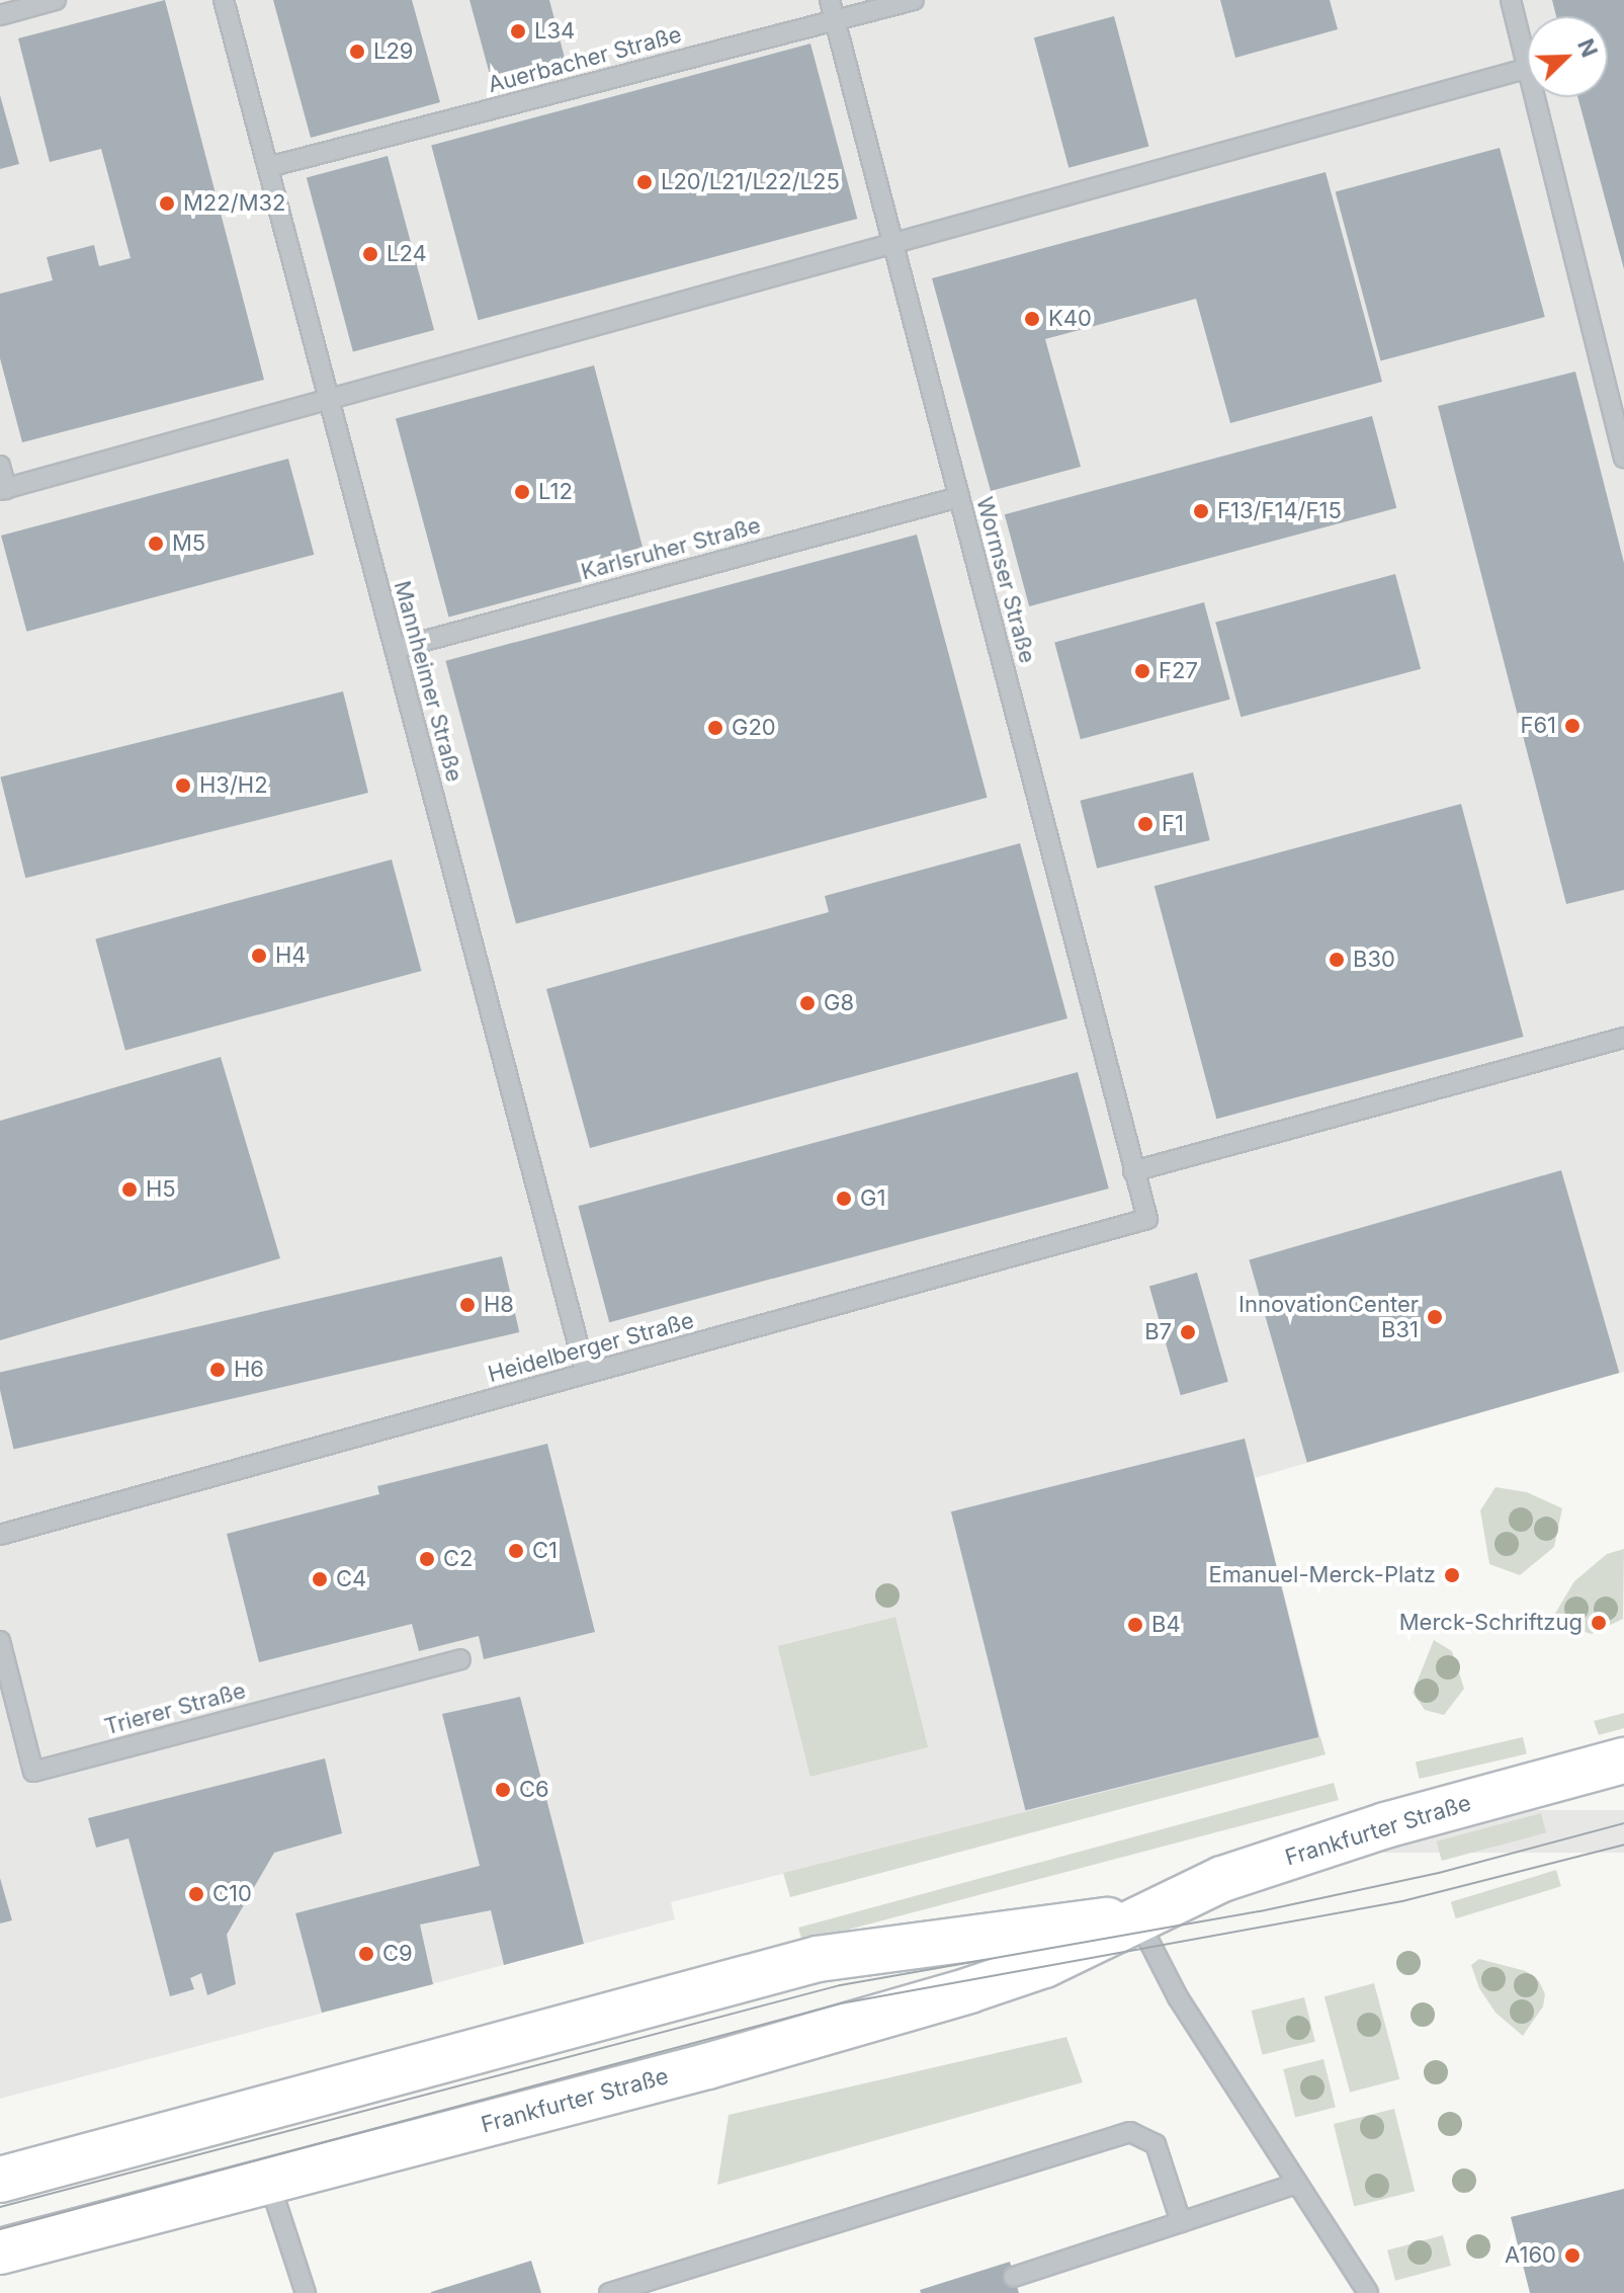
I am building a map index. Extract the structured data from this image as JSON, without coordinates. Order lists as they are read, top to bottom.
{
  "streets": {
    "main road": ["Frankfurter Straße"],
    "lane": [
      "Auerbacher Straße",
      "Karlsruher Straße",
      "Wormser Straße",
      "Mannheimer Straße",
      "Heidelberger Straße",
      "Trierer Straße"
    ]
  },
  "crossings": [
    ["Auerbacher Straße", "Wormser Straße"],
    ["Auerbacher Straße", "Mannheimer Straße"],
    ["Karlsruher Straße", "Wormser Straße"],
    ["Karlsruher Straße", "Mannheimer Straße"],
    ["Wormser Straße", "Heidelberger Straße"],
    ["Mannheimer Straße", "Heidelberger Straße"]
  ],
  "places": [
    "L34",
    "L29",
    "L20/L21/L22/L25",
    "M22/M32",
    "L24",
    "K40",
    "L12",
    "F13/F14/F15",
    "M5",
    "F27",
    "F61",
    "G20",
    "H3/H2",
    "F1",
    "H4",
    "B30",
    "G8",
    "H5",
    "G1",
    "H8",
    "InnovationCenter B31",
    "B7",
    "H6",
    "C1",
    "C2",
    "Emanuel-Merck-Platz",
    "C4",
    "Merck-Schriftzug",
    "B4",
    "C6",
    "C10",
    "C9",
    "A160"
  ],
  "north": "top right"
}
